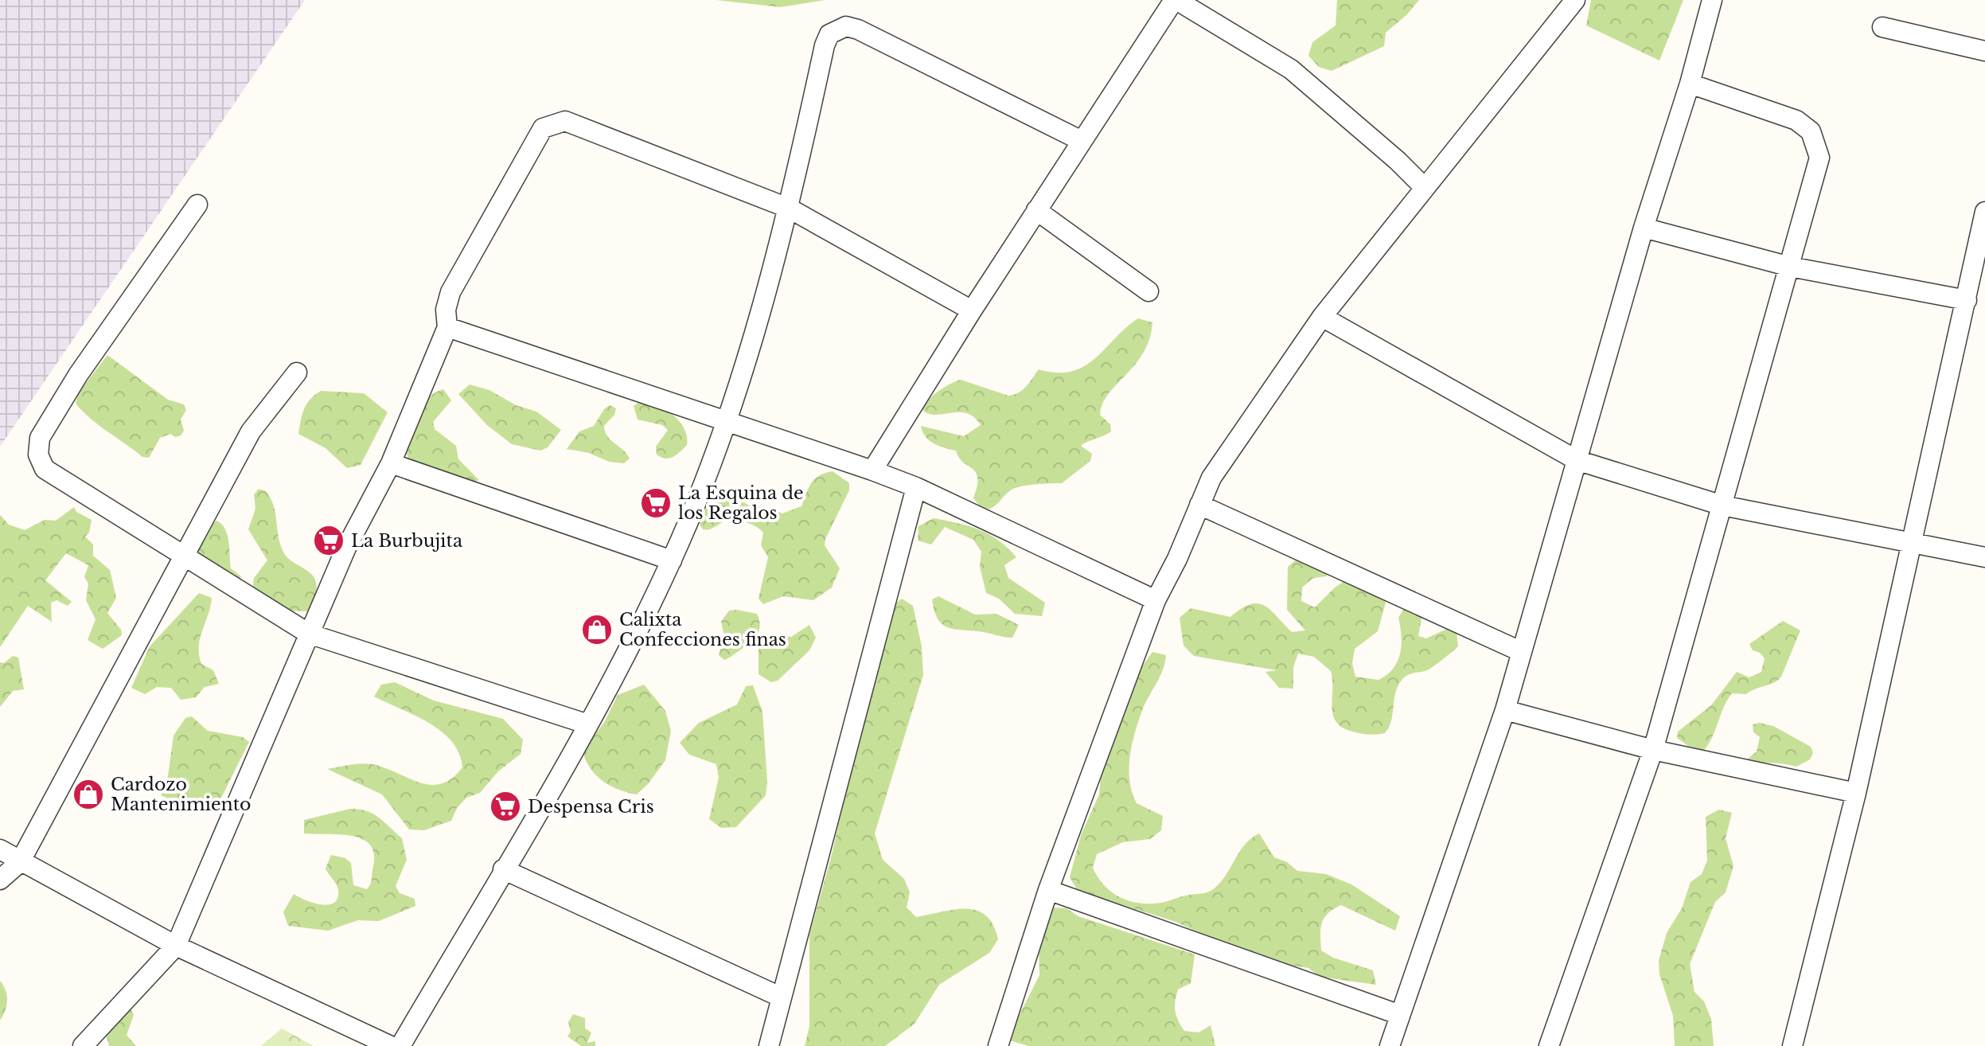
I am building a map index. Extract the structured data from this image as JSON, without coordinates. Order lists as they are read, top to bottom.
{
  "places": {
    "supermarket": ["La Esquina de los Regalos", "La Burbujita", "Despensa Cris"],
    "shop": ["Calixta Confecciones finas", "Cardozo Mantenimiento"]
  }
}
